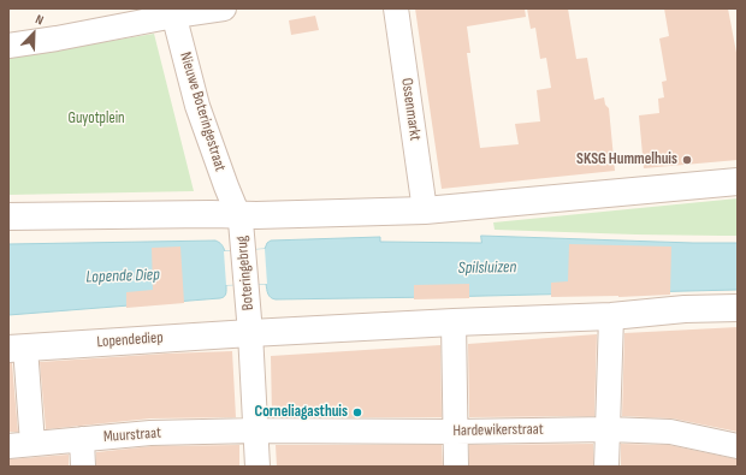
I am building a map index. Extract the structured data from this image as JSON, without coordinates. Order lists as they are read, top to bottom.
{
  "streets": {
    "street": [
      "Ossenmarkt",
      "Nieuwe Boteringestraat",
      "Boteringebrug",
      "Lopendediep",
      "Hardewikerstraat",
      "Muurstraat"
    ]
  },
  "crossings": [
    ["Nieuwe Boteringestraat", "Boteringebrug"],
    ["Boteringebrug", "Lopendediep"],
    ["Boteringebrug", "Hardewikerstraat"],
    ["Boteringebrug", "Muurstraat"],
    ["Hardewikerstraat", "Muurstraat"]
  ],
  "water": ["Spilsluizen", "Lopende Diep"],
  "parks": ["Guyotplein"],
  "places": ["SKSG Hummelhuis", "Corneliagasthuis"],
  "north": "top right"
}
